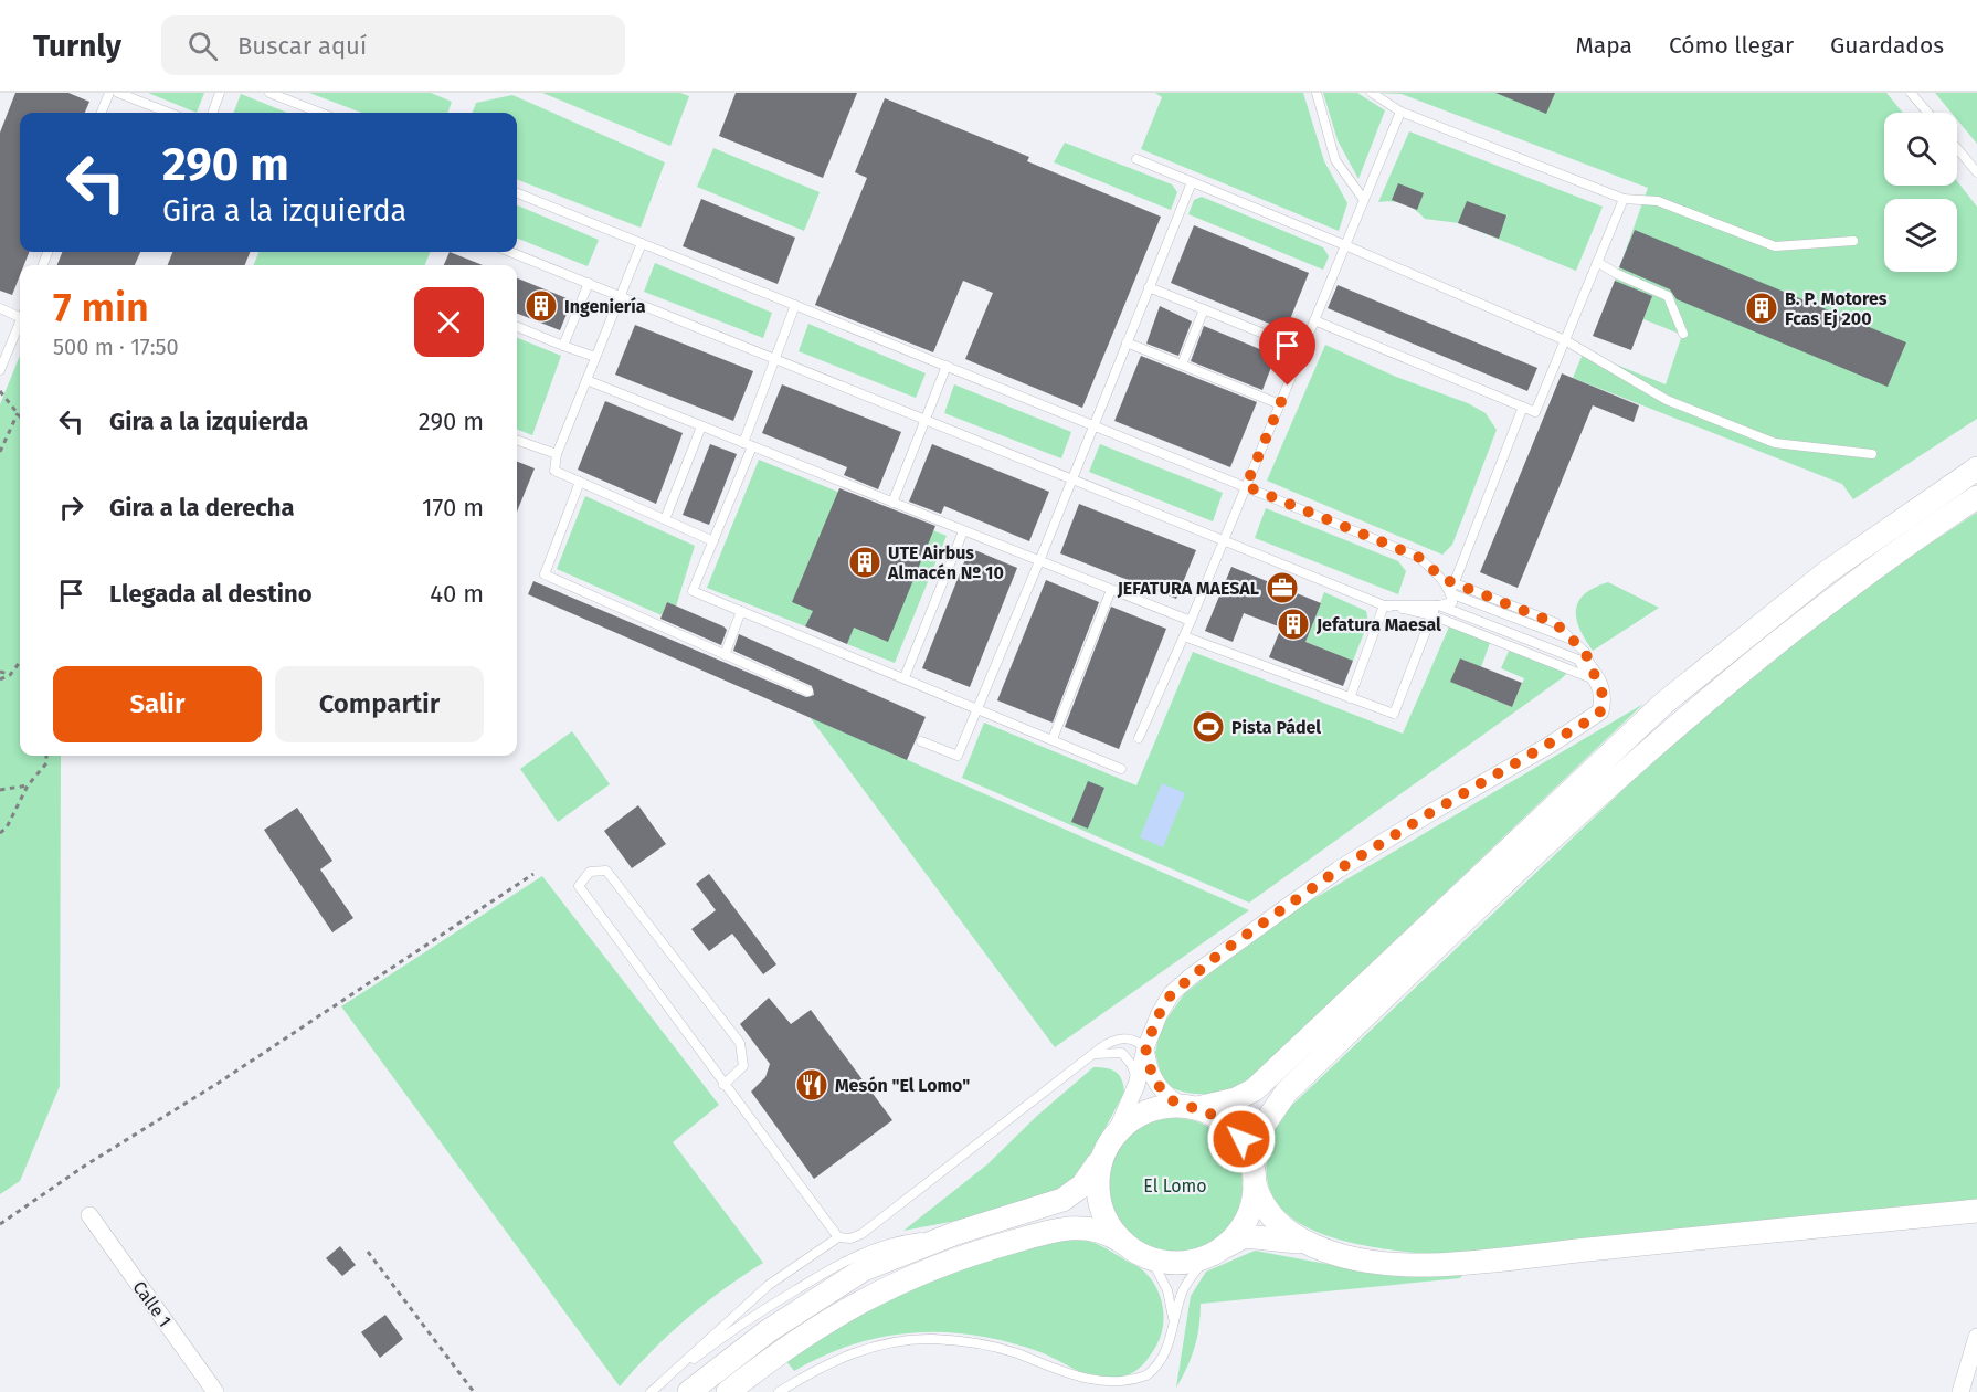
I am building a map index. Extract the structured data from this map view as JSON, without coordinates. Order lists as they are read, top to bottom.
{
  "streets": {
    "street": ["Calle 1"]
  },
  "parks": ["El Lomo"],
  "places": {
    "building": [
      "Ingeniería",
      "B. P. Motores Fcas Ej 200",
      "UTE Airbus Almacén Nº 10",
      "Jefatura Maesal"
    ],
    "office": ["JEFATURA MAESAL"],
    "sports": ["Pista Pádel"],
    "restaurant": ["Mesón \"El Lomo\""]
  },
  "page": {
    "header": "Turnly",
    "search": "Buscar aquí",
    "nav": ["Mapa", "Cómo llegar", "Guardados"],
    "turn": ["290 m", "Gira a la izquierda"],
    "heading": ["7 min", "500 m · 17:50"],
    "list": [
      {
        "name": "Gira a la izquierda",
        "value": "290 m"
      },
      {
        "name": "Gira a la derecha",
        "value": "170 m"
      },
      {
        "name": "Llegada al destino",
        "value": "40 m"
      }
    ],
    "buttons": ["Salir", "Compartir"]
  }
}
